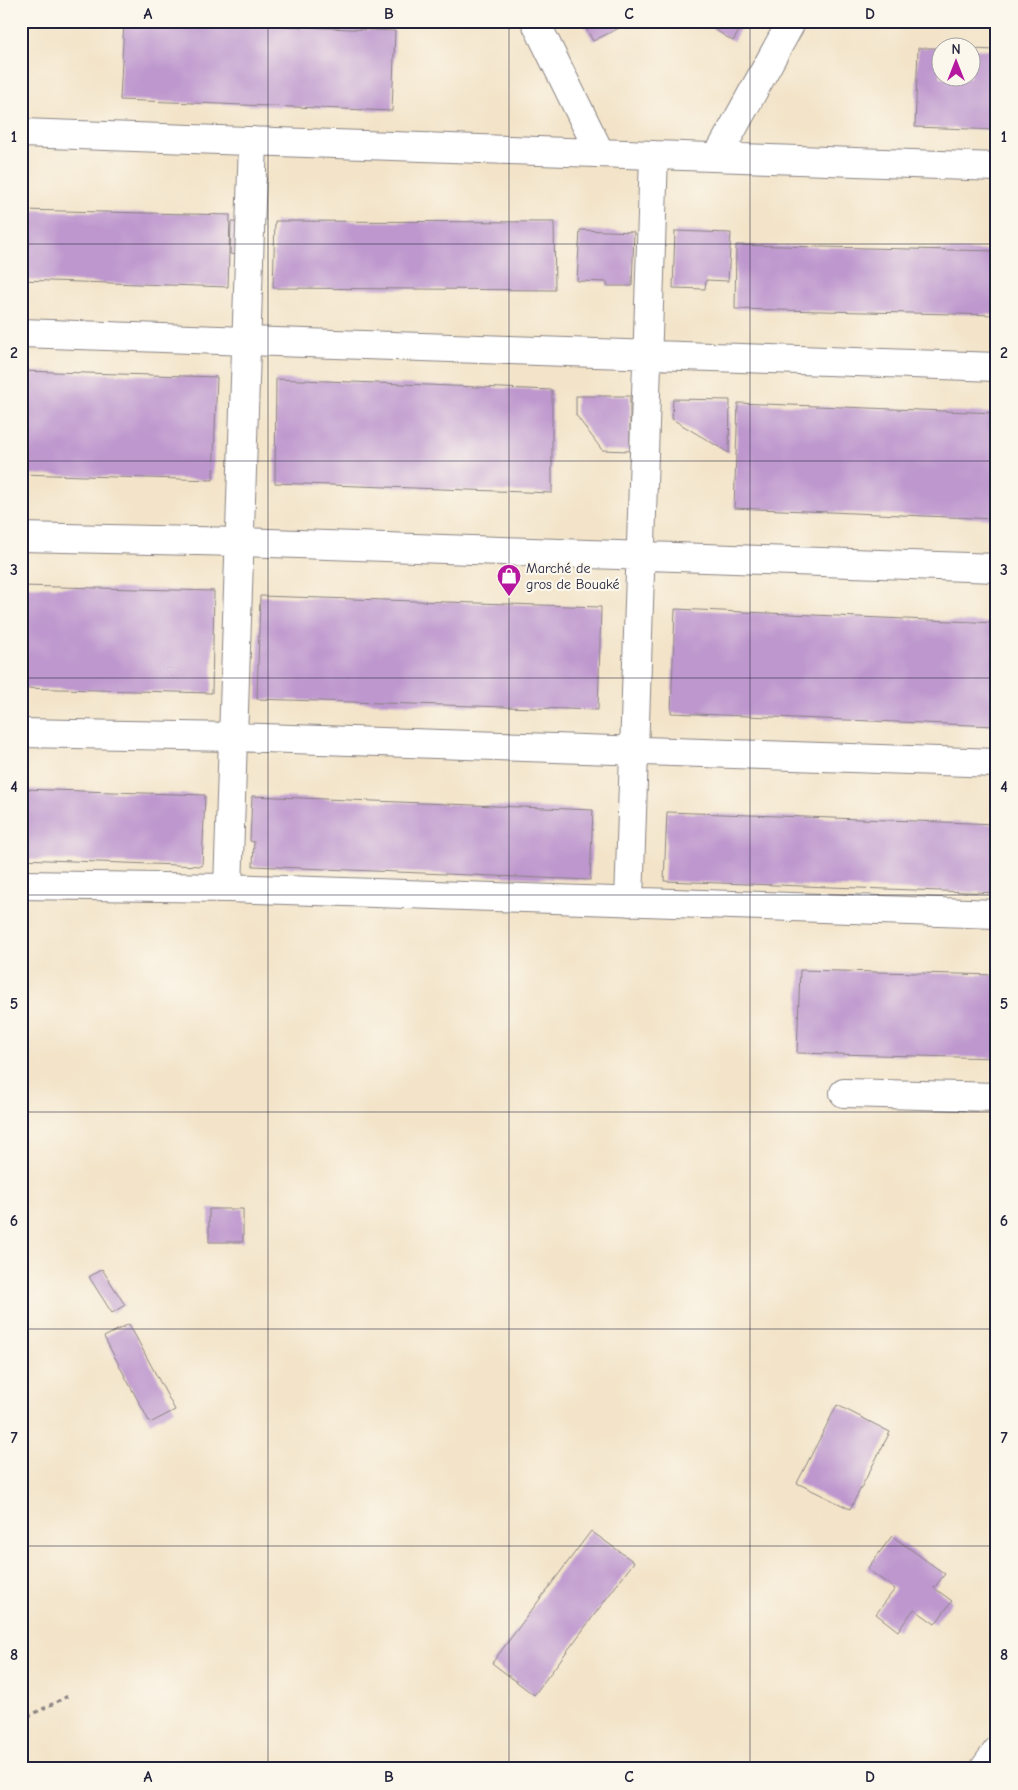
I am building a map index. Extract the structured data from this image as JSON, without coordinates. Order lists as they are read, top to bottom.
{
  "places": {
    "shop": ["Marché de gros de Bouaké"]
  },
  "north": "top",
  "grid": {
    "columns": [
      "A",
      "B",
      "C",
      "D"
    ],
    "rows": [
      "1",
      "2",
      "3",
      "4",
      "5",
      "6",
      "7",
      "8"
    ]
  }
}
